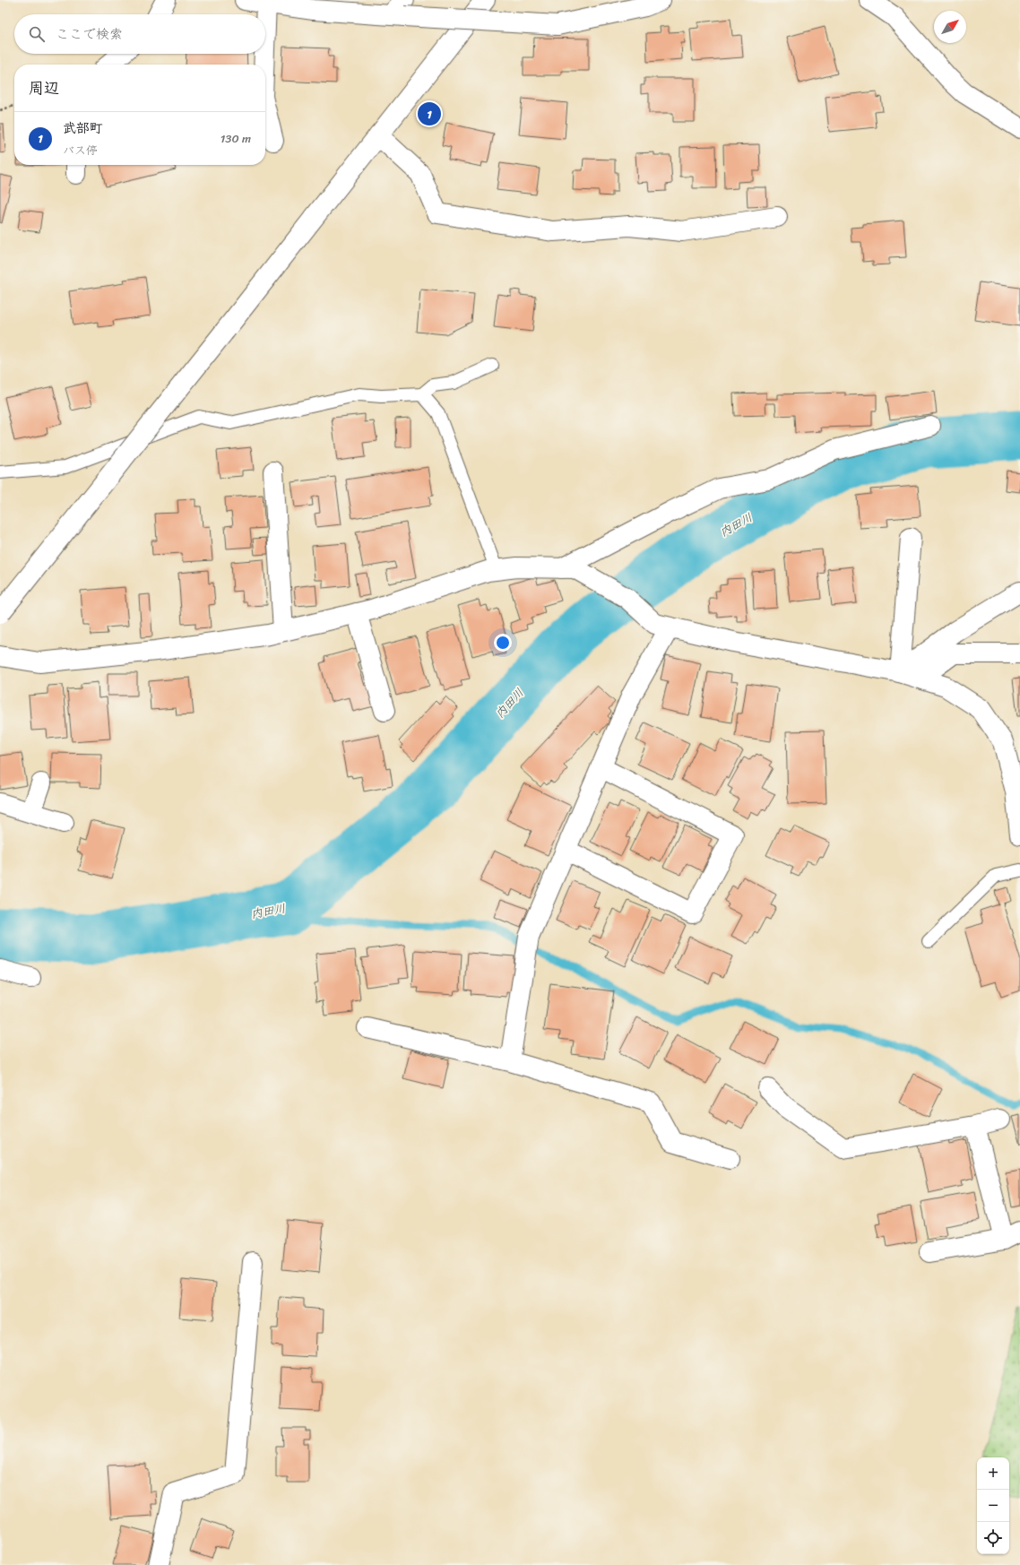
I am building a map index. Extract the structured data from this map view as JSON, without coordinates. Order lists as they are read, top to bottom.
{
  "water": ["内田川"],
  "north": "top right",
  "page": {
    "search": "ここで検索",
    "heading": "周辺",
    "pins": "1",
    "list": [
      {
        "mark": "1",
        "name": "武部町",
        "note": "バス停",
        "value": "130 m"
      }
    ],
    "map_buttons": ["+", "−"]
  }
}
